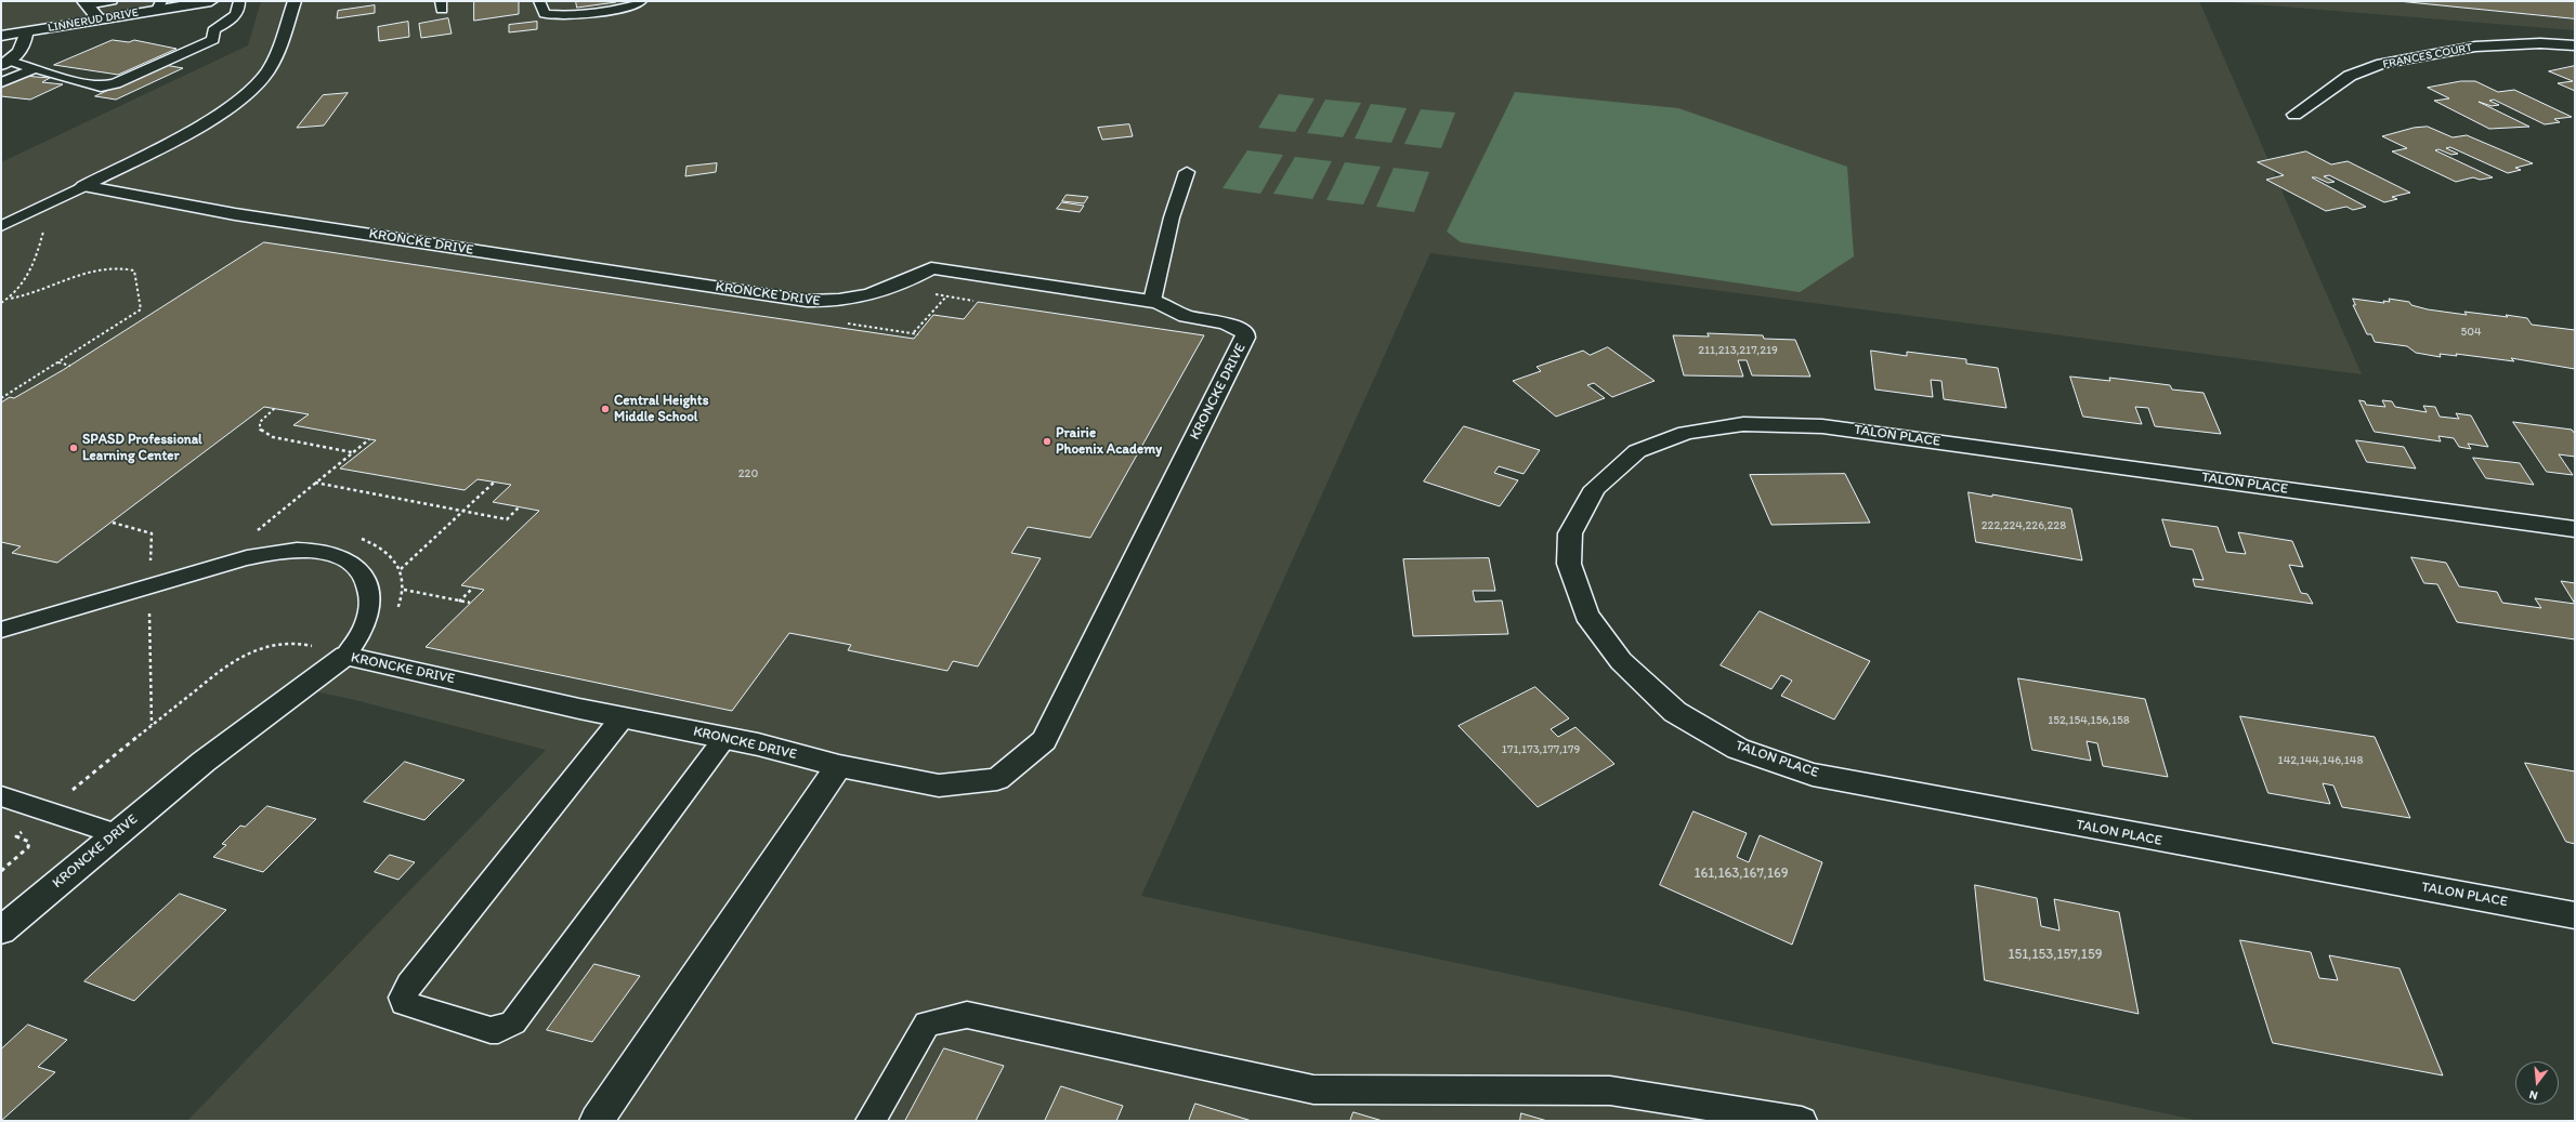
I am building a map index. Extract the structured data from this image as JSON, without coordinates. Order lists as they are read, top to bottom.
{
  "streets": {
    "street": [
      "LINNERUD DRIVE",
      "FRANCES COURT",
      "KRONCKE DRIVE",
      "TALON PLACE"
    ]
  },
  "places": ["Central Heights Middle School", "Prairie Phoenix Academy", "SPASD Professional Learning Center"],
  "house_numbers": [
    "504",
    "211,213,217,219",
    "220",
    "222,224,226,228",
    "152,154,156,158",
    "171,173,177,179",
    "142,144,146,148",
    "161,163,167,169",
    "151,153,157,159"
  ],
  "north": "bottom"
}
